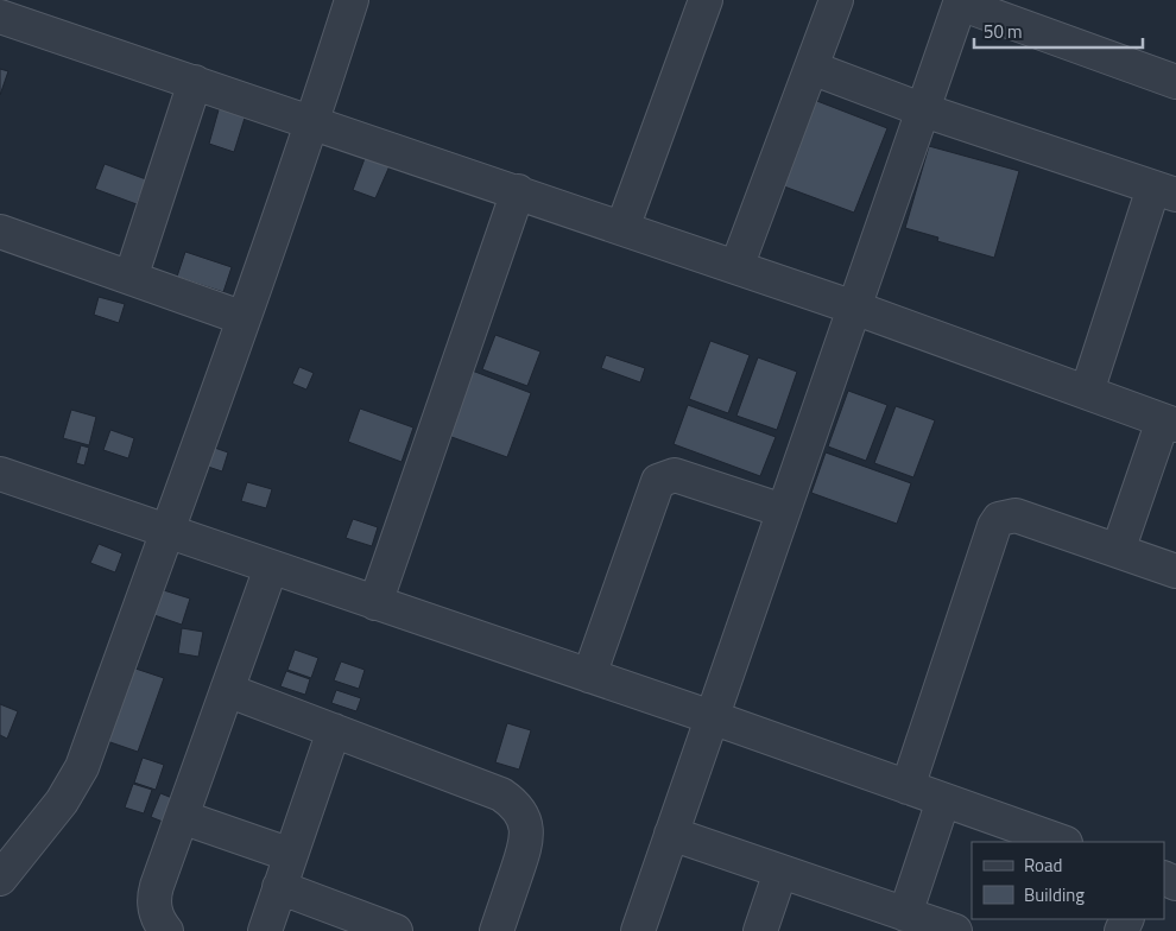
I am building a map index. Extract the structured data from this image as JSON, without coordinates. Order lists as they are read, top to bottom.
{
  "legend": ["Road", "Building"],
  "scale_bar": "50 m"
}
